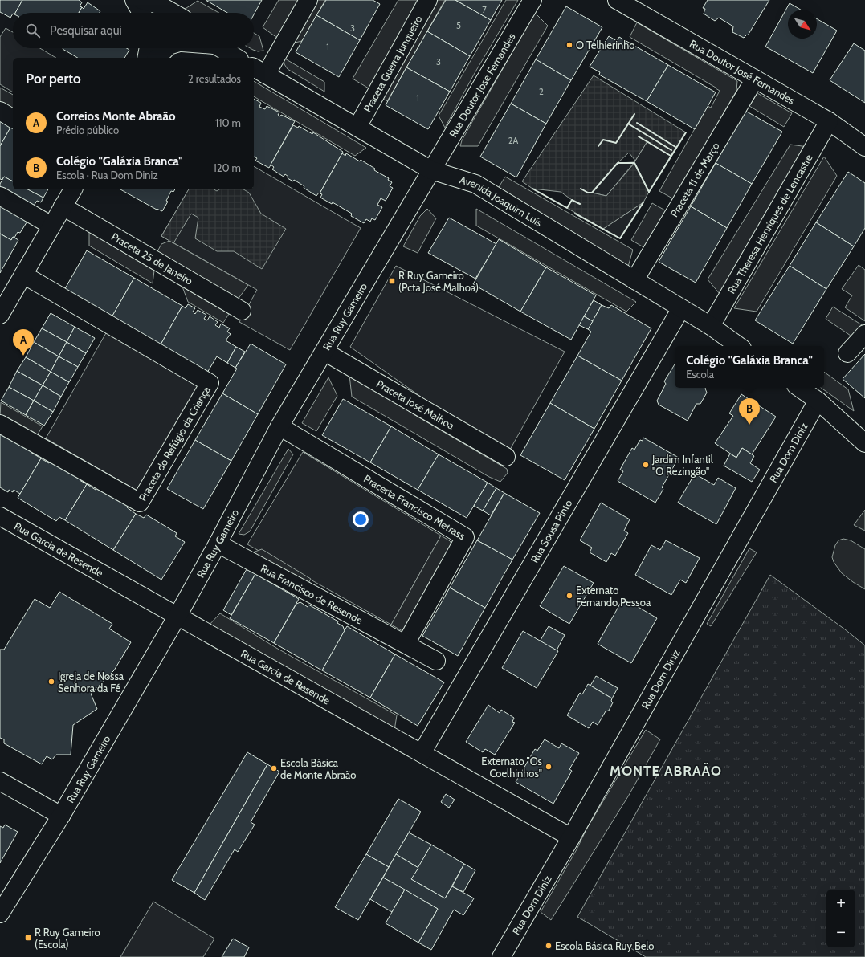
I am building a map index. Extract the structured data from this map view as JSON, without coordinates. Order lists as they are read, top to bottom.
{
  "streets": {
    "street": [
      "Praceta Guerra Junqueiro",
      "Rua Doutor José Fernandes",
      "Praceta 11 de Março",
      "Avenida Joaquim Luís",
      "Rua Theresa Henriques de Lencastre",
      "Praceta 25 de Janeiro",
      "Rua Ruy Gameiro",
      "Praceta José Malhoa",
      "Praceta do Refúgio da Criança",
      "Rua Dom Diniz",
      "Pracerta Francisco Metrass",
      "Rua Sousa Pinto",
      "Rua Garcia de Resende",
      "Rua Francisco de Resende"
    ]
  },
  "crossings": [
    ["Praceta Guerra Junqueiro", "Avenida Joaquim Luís"],
    ["Rua Doutor José Fernandes", "Praceta 11 de Março"],
    ["Rua Doutor José Fernandes", "Avenida Joaquim Luís"],
    ["Rua Doutor José Fernandes", "Rua Theresa Henriques de Lencastre"],
    ["Rua Doutor José Fernandes", "Rua Ruy Gameiro"],
    ["Praceta 11 de Março", "Avenida Joaquim Luís"],
    ["Avenida Joaquim Luís", "Rua Theresa Henriques de Lencastre"],
    ["Avenida Joaquim Luís", "Rua Ruy Gameiro"],
    ["Avenida Joaquim Luís", "Rua Sousa Pinto"],
    ["Rua Ruy Gameiro", "Praceta José Malhoa"],
    ["Rua Ruy Gameiro", "Pracerta Francisco Metrass"],
    ["Rua Ruy Gameiro", "Rua Garcia de Resende"],
    ["Rua Ruy Gameiro", "Rua Francisco de Resende"],
    ["Rua Dom Diniz", "Rua Garcia de Resende"],
    ["Pracerta Francisco Metrass", "Rua Francisco de Resende"],
    ["Rua Sousa Pinto", "Rua Garcia de Resende"]
  ],
  "districts": ["MONTE ABRAÃO"],
  "places": {
    "other": [
      "O Telhierinho",
      "Jardim Infantil \"O Rezingão\"",
      "Externato Fernando Pessoa",
      "Igreja de Nossa Senhora da Fé",
      "Externato \"Os Coelhinhos\"",
      "Escola Básica de Monte Abraão",
      "Escola Básica Ruy Belo"
    ],
    "transit": ["R Ruy Gameiro (Pcta José Malhoa)", "R Ruy Gameiro (Escola)"]
  },
  "house_numbers": [
    "7",
    "5",
    "3",
    "1",
    "3",
    "2",
    "1",
    "2A"
  ],
  "north": "bottom right",
  "page": {
    "search": "Pesquisar aqui",
    "heading": ["Por perto", "2 resultados"],
    "list": [
      {
        "mark": "A",
        "name": "Correios Monte Abraão",
        "note": "Prédio público",
        "value": "110 m"
      },
      {
        "mark": "B",
        "name": "Colégio \"Galáxia Branca\"",
        "note": "Escola · Rua Dom Diniz",
        "value": "120 m"
      }
    ],
    "pins": ["A", "B"],
    "popup": ["Colégio \"Galáxia Branca\"", "Escola"],
    "map_buttons": ["+", "−"]
  }
}
